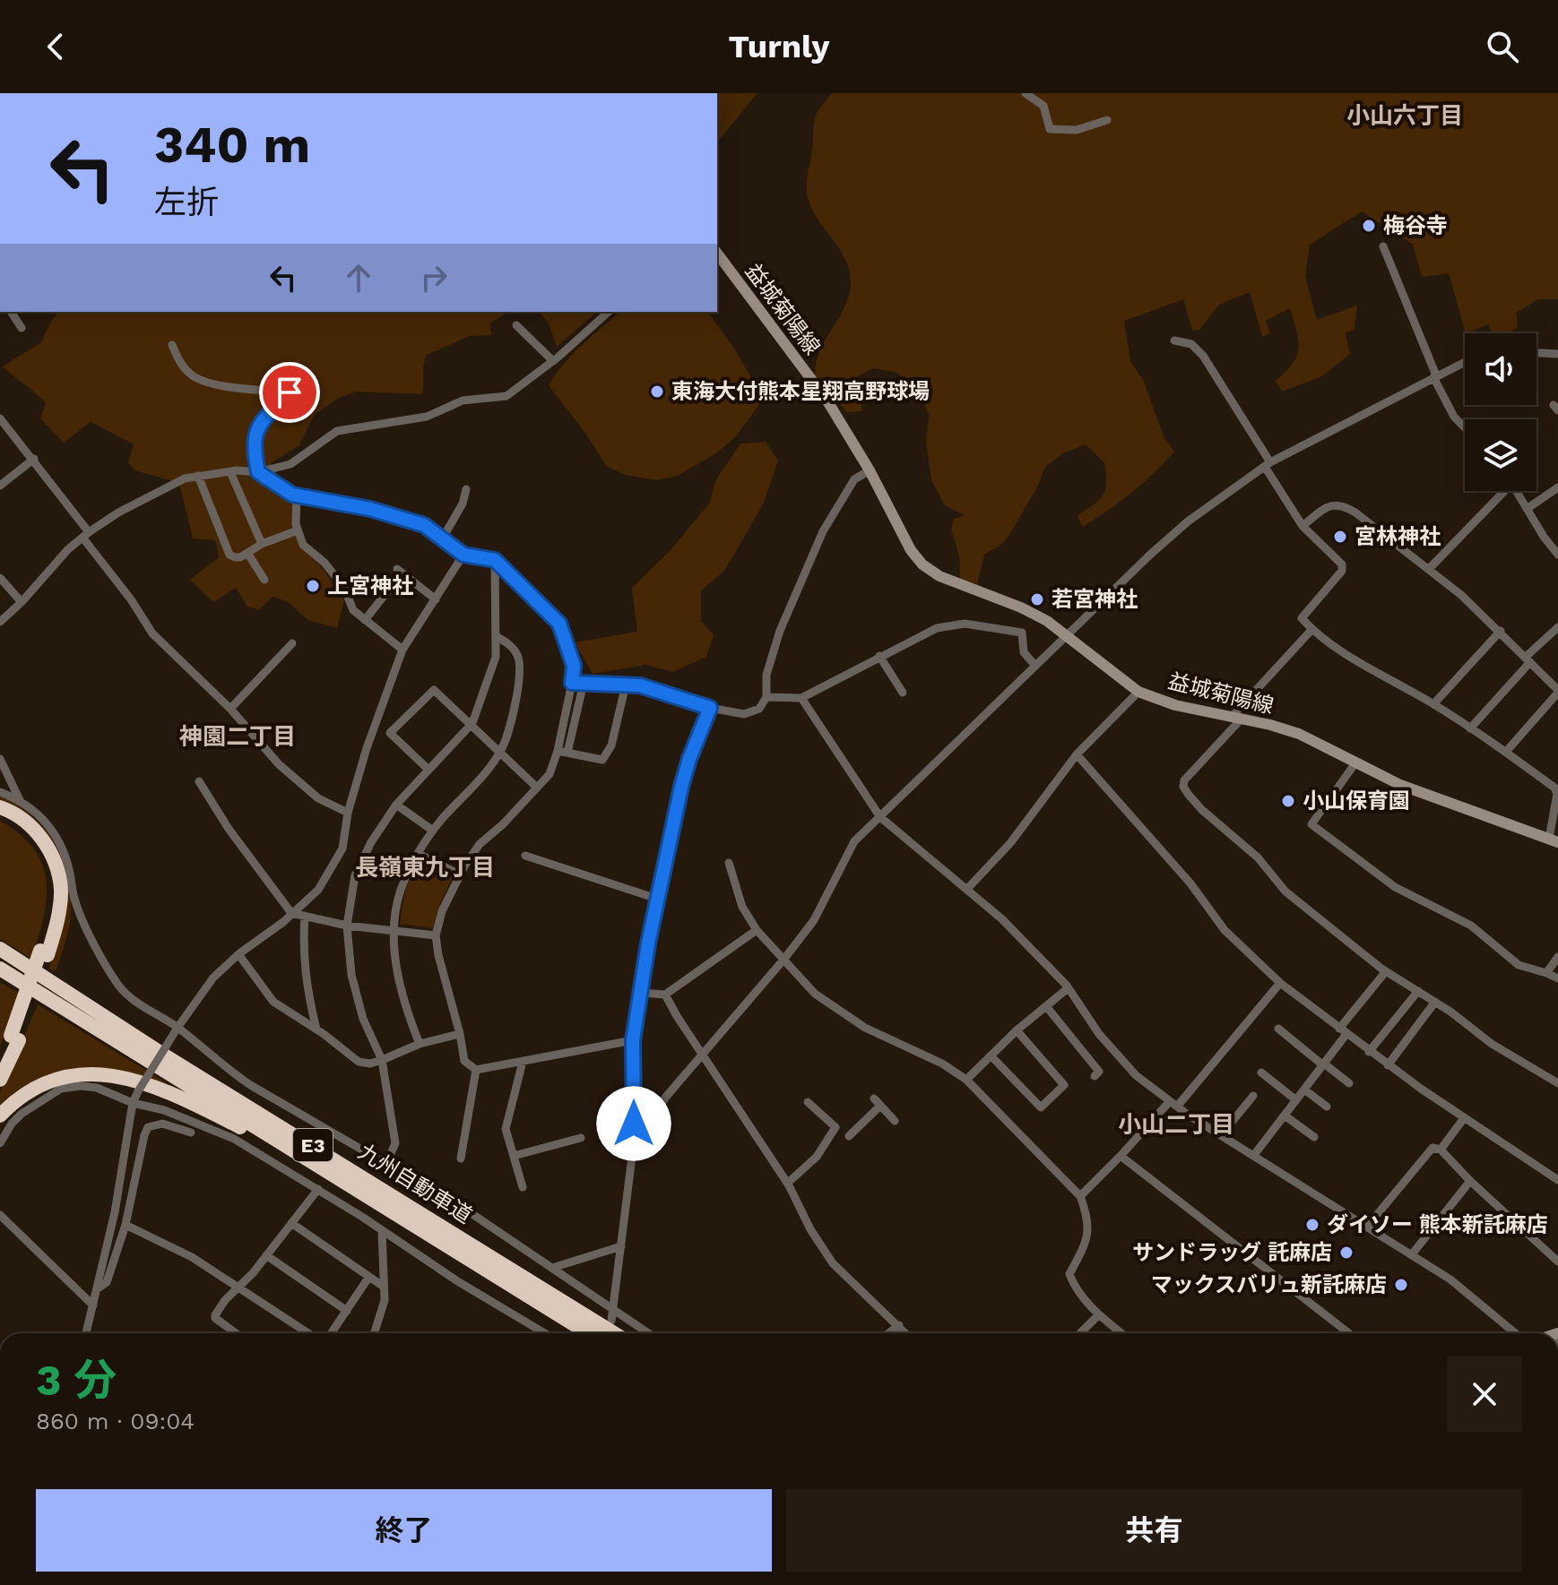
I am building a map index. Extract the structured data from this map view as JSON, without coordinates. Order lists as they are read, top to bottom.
{
  "streets": {
    "highway": ["E3", "九州自動車道"],
    "main road": ["益城菊陽線"]
  },
  "districts": [
    "小山六丁目",
    "神園二丁目",
    "長嶺東九丁目",
    "小山二丁目"
  ],
  "places": [
    "梅谷寺",
    "東海大付熊本星翔高野球場",
    "宮林神社",
    "上宮神社",
    "若宮神社",
    "小山保育園",
    "ダイソー 熊本新託麻店",
    "サンドラッグ 託麻店",
    "マックスバリュ新託麻店"
  ],
  "page": {
    "header": "Turnly",
    "turn": ["340 m", "左折"],
    "heading": ["3 分", "860 m · 09:04"],
    "buttons": ["終了", "共有"]
  }
}
